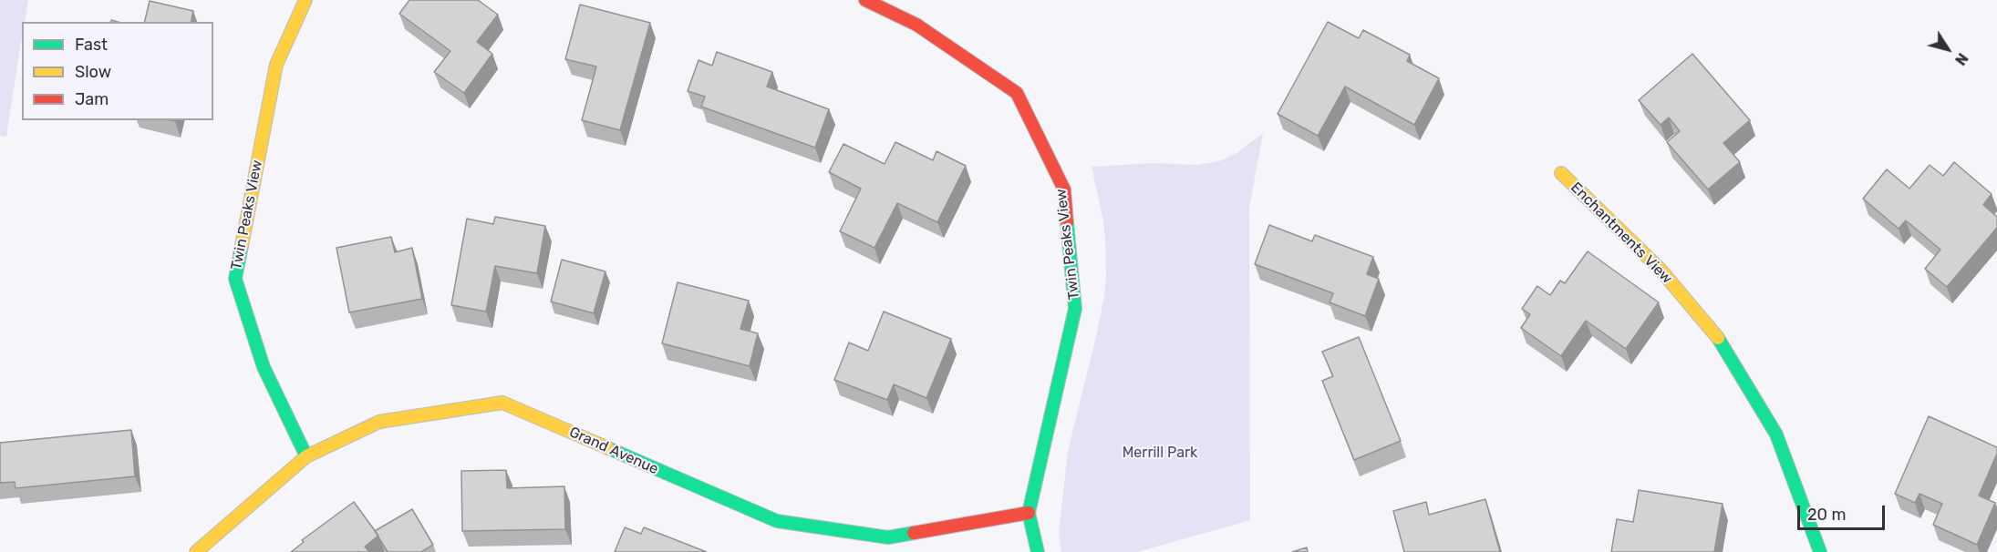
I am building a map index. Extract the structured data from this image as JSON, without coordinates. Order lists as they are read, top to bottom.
{
  "streets": {
    "street": ["Twin Peaks View", "Enchantments View", "Grand Avenue"]
  },
  "crossings": [
    ["Twin Peaks View", "Grand Avenue"]
  ],
  "parks": ["Merrill Park"],
  "legend": ["Fast", "Slow", "Jam"],
  "scale_bar": "20 m",
  "north": "bottom right"
}
